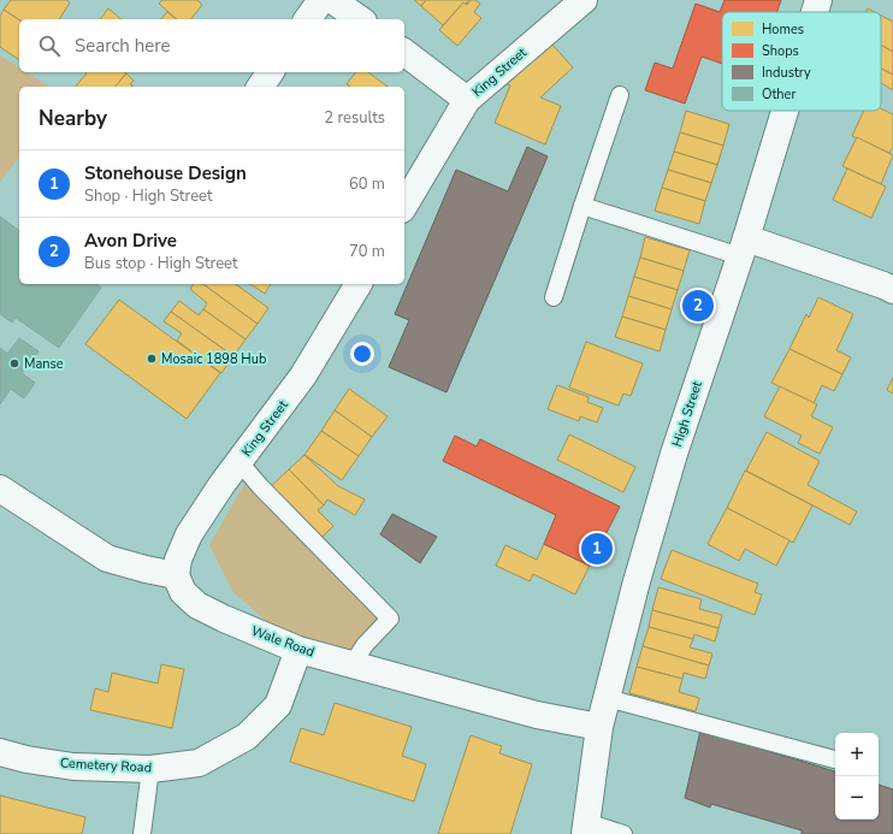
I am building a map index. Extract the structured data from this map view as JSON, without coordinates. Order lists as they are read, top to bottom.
{
  "streets": {
    "street": [
      "King Street",
      "High Street",
      "Wale Road",
      "Cemetery Road"
    ]
  },
  "crossings": [
    ["King Street", "Wale Road"],
    ["High Street", "Wale Road"],
    ["Wale Road", "Cemetery Road"]
  ],
  "places": ["Mosaic 1898 Hub", "Manse"],
  "legend": [
    "Homes",
    "Shops",
    "Industry",
    "Other"
  ],
  "page": {
    "search": "Search here",
    "heading": ["Nearby", "2 results"],
    "list": [
      {
        "mark": "1",
        "name": "Stonehouse Design",
        "note": "Shop · High Street",
        "value": "60 m"
      },
      {
        "mark": "2",
        "name": "Avon Drive",
        "note": "Bus stop · High Street",
        "value": "70 m"
      }
    ],
    "pins": ["2", "1"],
    "map_buttons": ["+", "−"]
  }
}
